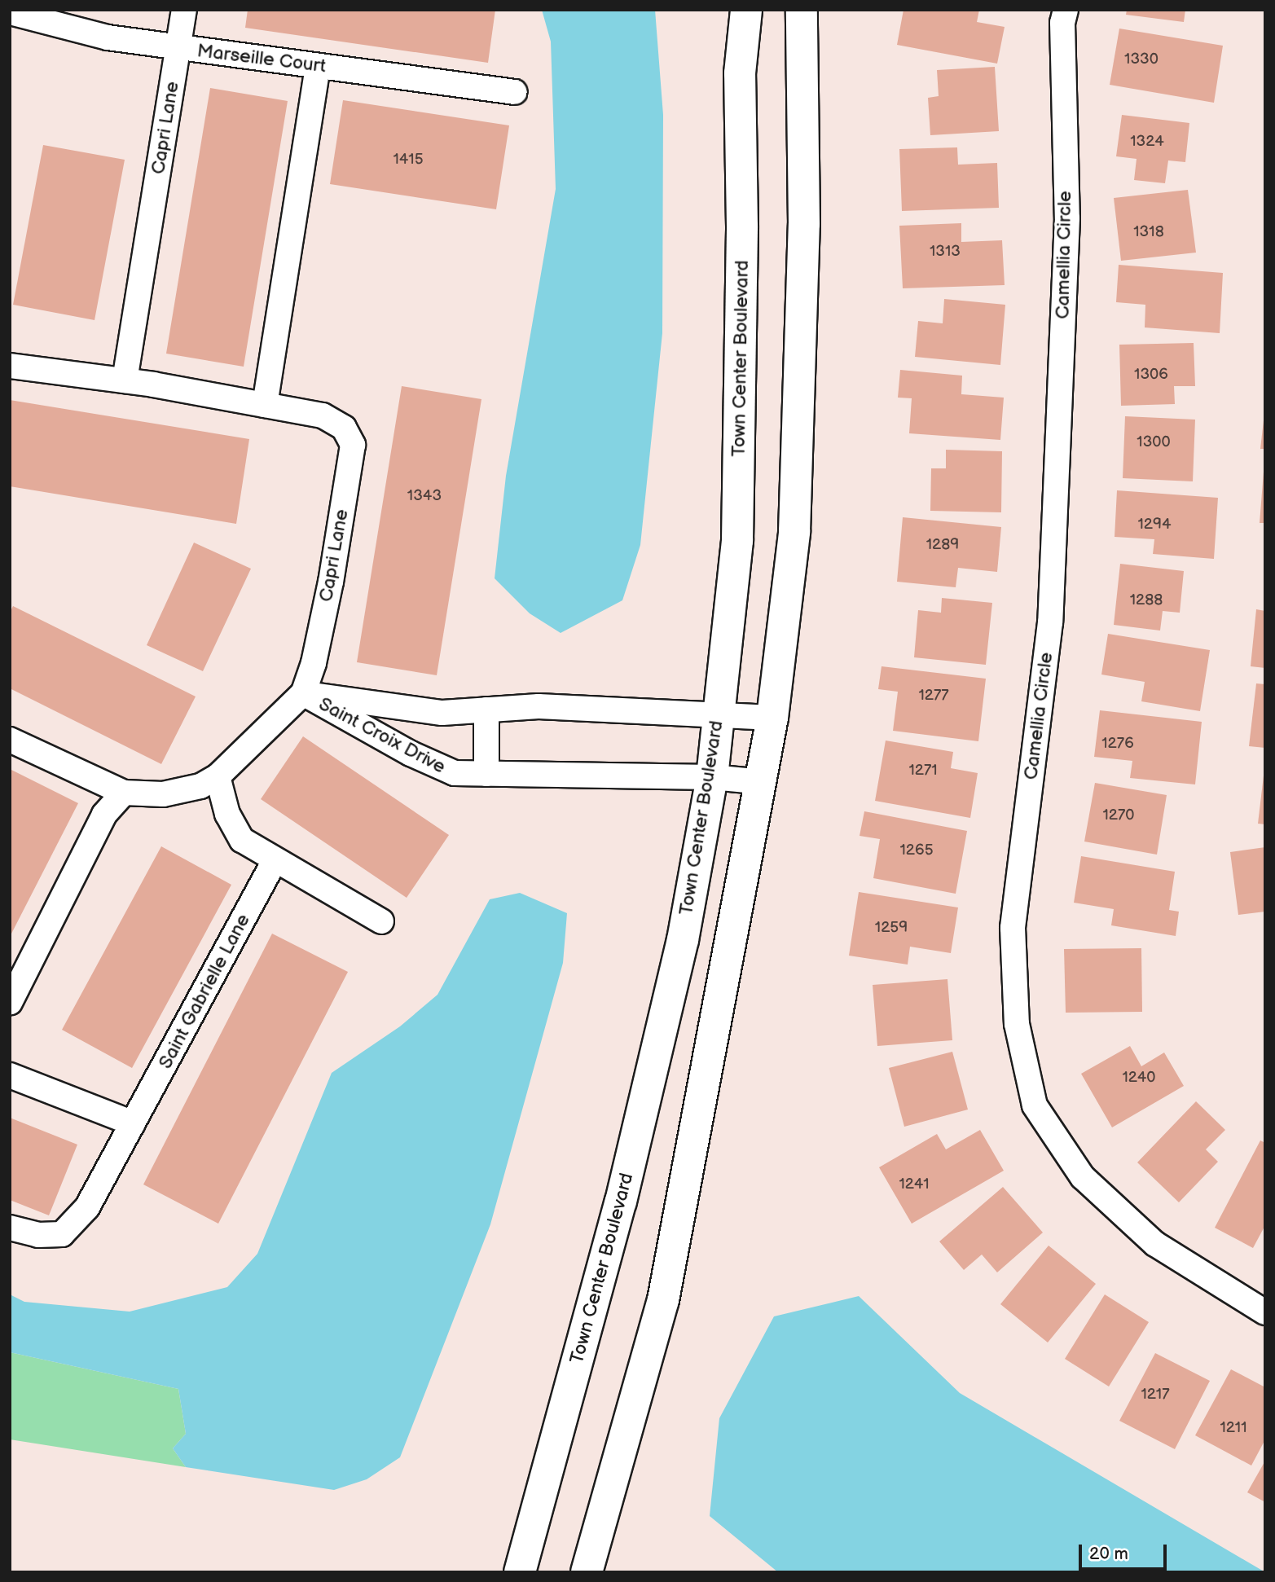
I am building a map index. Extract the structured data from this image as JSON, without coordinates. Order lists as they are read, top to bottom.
{
  "streets": {
    "street": [
      "Marseille Court",
      "Capri Lane",
      "Camellia Circle",
      "Town Center Boulevard",
      "Saint Croix Drive",
      "Saint Gabrielle Lane"
    ]
  },
  "crossings": [
    ["Marseille Court", "Capri Lane"],
    ["Capri Lane", "Saint Croix Drive"],
    ["Town Center Boulevard", "Saint Croix Drive"]
  ],
  "house_numbers": [
    "1330",
    "1324",
    "1415",
    "1318",
    "1313",
    "1306",
    "1300",
    "1343",
    "1294",
    "1289",
    "1288",
    "1277",
    "1276",
    "1271",
    "1270",
    "1265",
    "1259",
    "1240",
    "1241",
    "1217",
    "1211"
  ],
  "scale_bar": "20 m"
}
